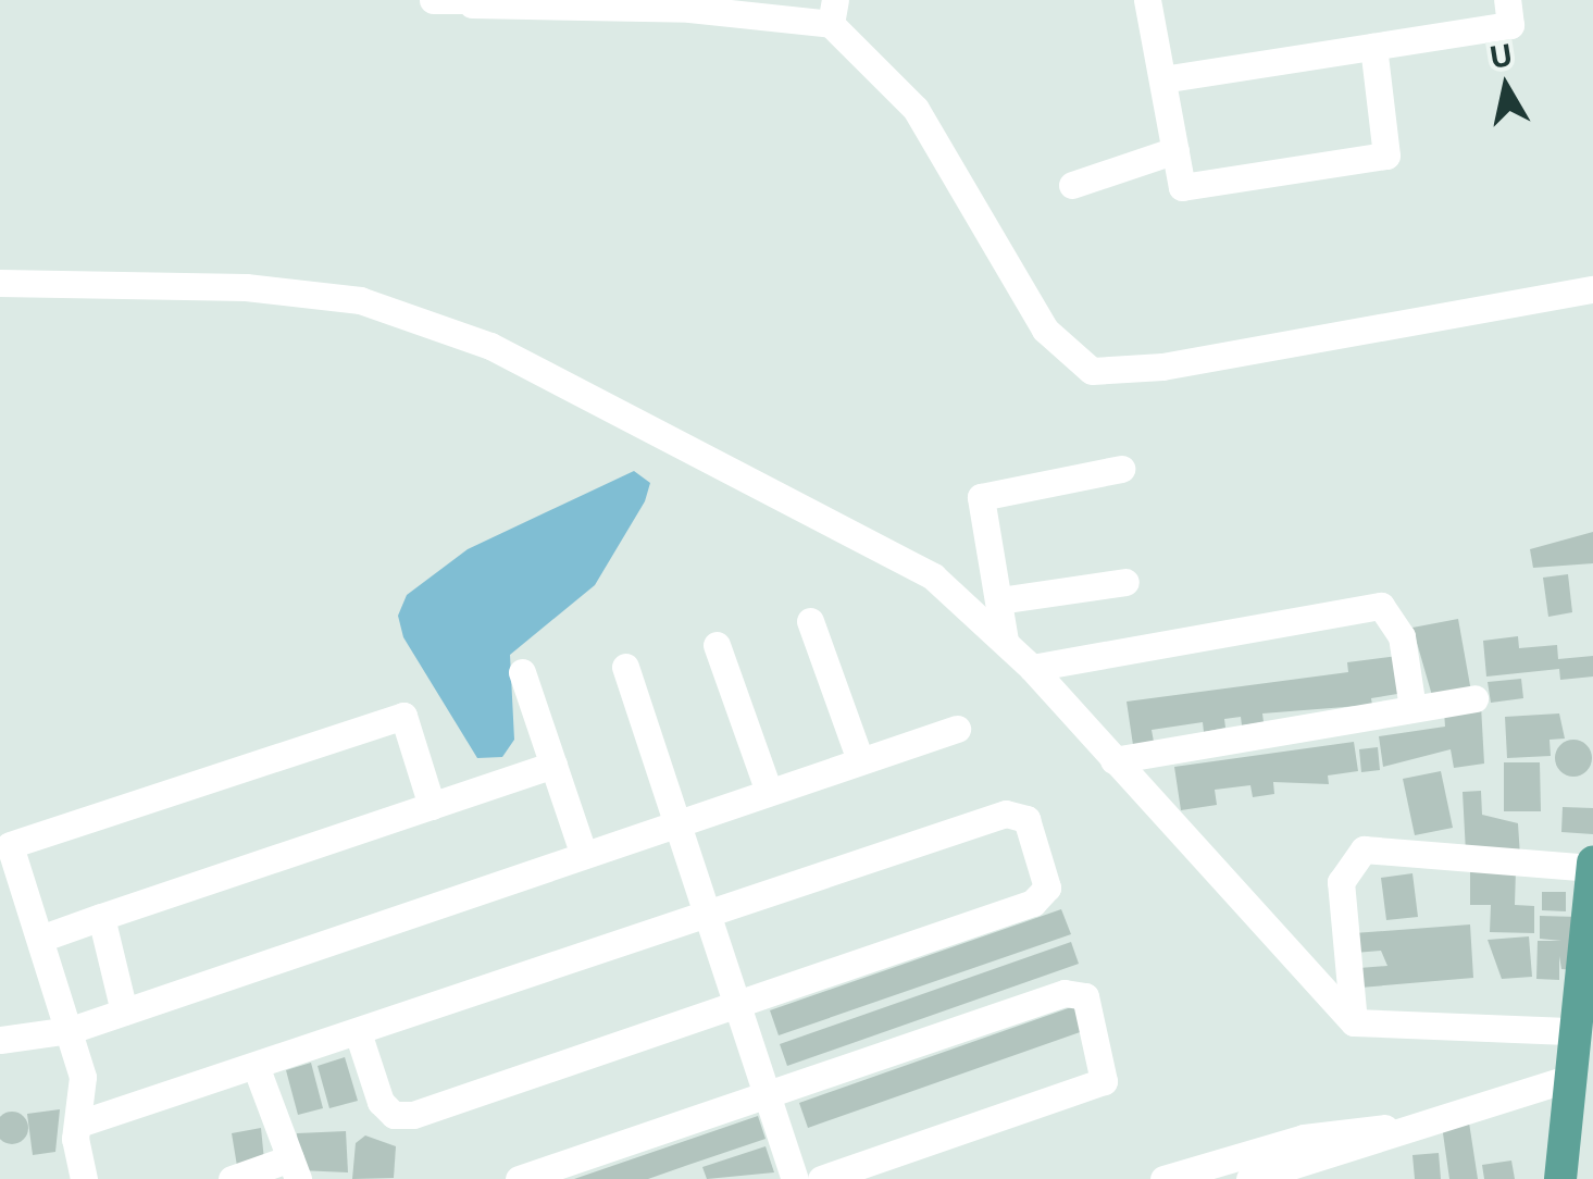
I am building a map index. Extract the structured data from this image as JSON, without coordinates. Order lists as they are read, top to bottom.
{
  "north": "top"
}
